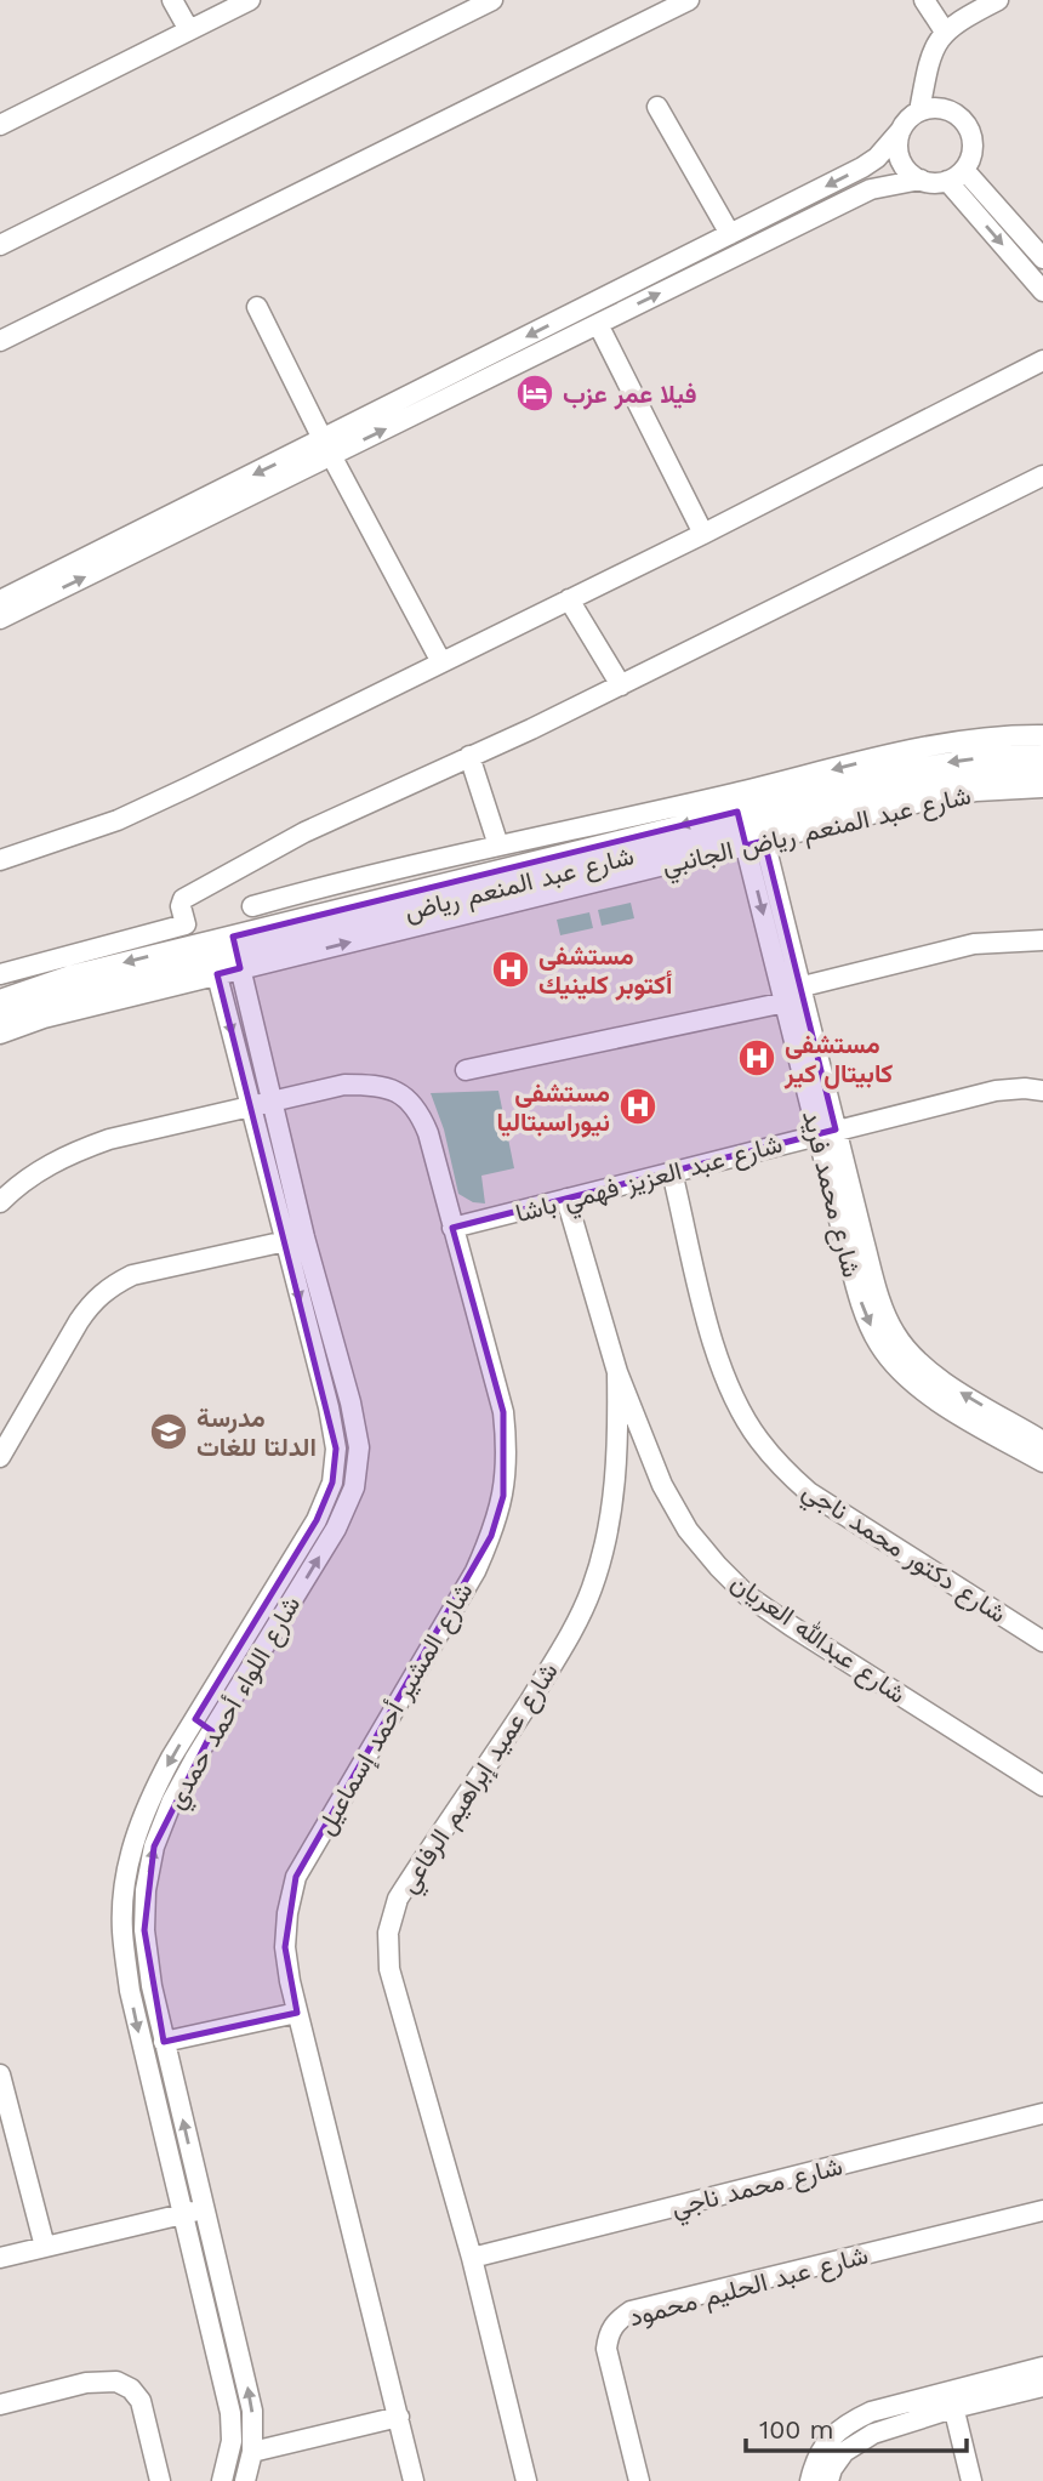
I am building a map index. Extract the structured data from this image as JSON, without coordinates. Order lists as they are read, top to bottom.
{
  "streets": {
    "street": [
      "شارع عبد المنعم رياض الجانبي",
      "شارع عبد المنعم رياض",
      "شارع عبد العزيز فهمي باشا",
      "شارع محمد فريد",
      "شارع دكتور محمد ناجي",
      "شارع عبدالله العريان",
      "شارع اللواء أحمد حمدي",
      "شارع المشير أحمد إسماعيل",
      "شارع عميد إبراهيم الرفاعي",
      "شارع محمد ناجي",
      "شارع عبد الحليم محمود"
    ]
  },
  "crossings": [
    ["شارع عبد المنعم رياض الجانبي", "شارع عبد المنعم رياض"],
    ["شارع عبد المنعم رياض الجانبي", "شارع محمد فريد"],
    ["شارع عبد المنعم رياض", "شارع محمد فريد"],
    ["شارع عبد المنعم رياض", "شارع اللواء أحمد حمدي"],
    ["شارع عبد العزيز فهمي باشا", "شارع محمد فريد"],
    ["شارع عبد العزيز فهمي باشا", "شارع دكتور محمد ناجي"],
    ["شارع عبد العزيز فهمي باشا", "شارع عبدالله العريان"],
    ["شارع عبد العزيز فهمي باشا", "شارع المشير أحمد إسماعيل"],
    ["شارع عبدالله العريان", "شارع عميد إبراهيم الرفاعي"],
    ["شارع اللواء أحمد حمدي", "شارع المشير أحمد إسماعيل"],
    ["شارع عميد إبراهيم الرفاعي", "شارع محمد ناجي"]
  ],
  "places": {
    "hotel": ["فيلا عمر عزب"],
    "hospital": ["مستشفى أكتوبر كلينيك", "مستشفى كابيتال كير", "مستشفى نيوراسبتاليا"],
    "school or university": ["مدرسة الدلتا للغات"]
  },
  "scale_bar": "100 m"
}
